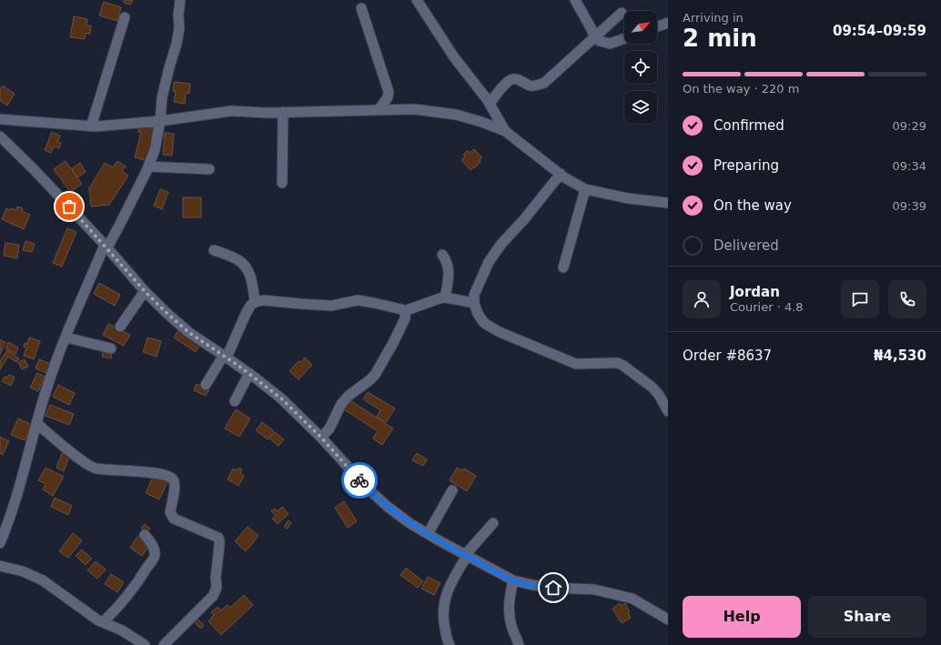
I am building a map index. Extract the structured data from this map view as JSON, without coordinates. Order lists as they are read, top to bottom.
{
  "north": "top right",
  "page": {
    "heading": ["2 min", "Arriving in", "09:54–09:59"],
    "panel": [
      "Jordan",
      "Courier · 4.8",
      "Order #8637",
      "₦4,530"
    ],
    "bar": "On the way · 220 m",
    "list": [
      ["Confirmed", "09:29"],
      ["Preparing", "09:34"],
      ["On the way", "09:39"],
      "Delivered"
    ],
    "buttons": ["Help", "Share"]
  }
}
